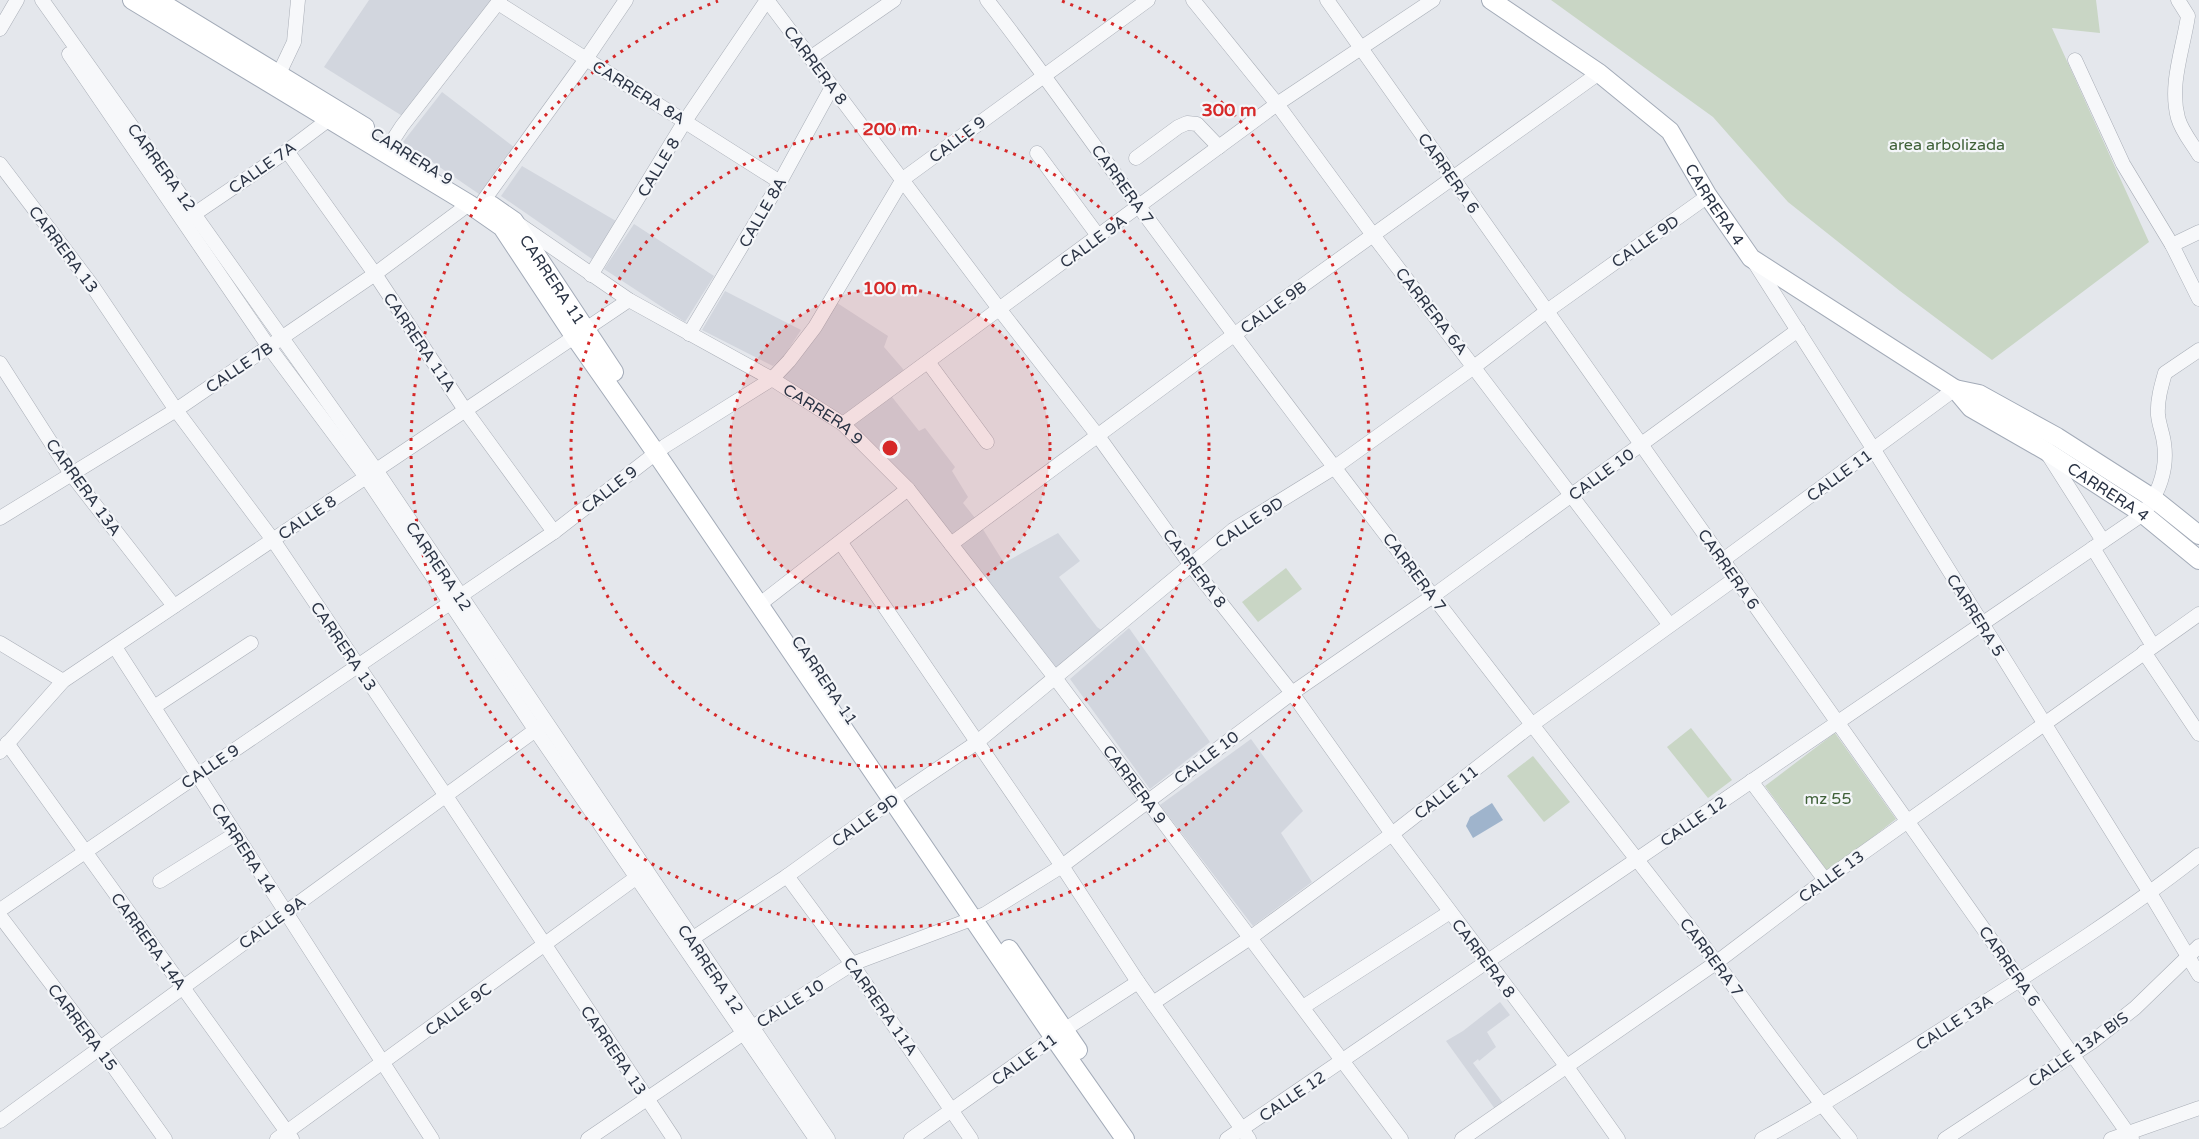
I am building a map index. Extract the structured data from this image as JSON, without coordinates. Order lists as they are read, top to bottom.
{
  "streets": {
    "main road": ["CARRERA 9", "CARRERA 4", "CARRERA 11"],
    "street": [
      "CARRERA 8",
      "CARRERA 8A",
      "CALLE 9",
      "CARRERA 12",
      "CALLE 7A",
      "CALLE 8",
      "CARRERA 6",
      "CARRERA 7",
      "CALLE 8A",
      "CALLE 9A",
      "CALLE 9D",
      "CARRERA 13",
      "CALLE 9B",
      "CARRERA 6A",
      "CARRERA 11A",
      "CALLE 7B",
      "CALLE 10",
      "CALLE 11",
      "CARRERA 13A",
      "CARRERA 5",
      "CALLE 12",
      "CARRERA 14",
      "CALLE 13",
      "CARRERA 14A",
      "CALLE 9C",
      "CALLE 13A",
      "CARRERA 15",
      "CALLE 13A BIS"
    ]
  },
  "crossings": [
    ["CARRERA 8", "CALLE 9"],
    ["CARRERA 8", "CALLE 8"],
    ["CARRERA 8", "CALLE 8A"],
    ["CARRERA 8", "CALLE 9A"],
    ["CARRERA 8", "CALLE 9D"],
    ["CARRERA 8", "CALLE 9B"],
    ["CARRERA 8", "CALLE 10"],
    ["CARRERA 8", "CALLE 11"],
    ["CARRERA 8", "CALLE 12"],
    ["CARRERA 8", "CALLE 13"],
    ["CARRERA 8A", "CALLE 8"],
    ["CARRERA 8A", "CALLE 8A"],
    ["CARRERA 8A", "CALLE 7B"],
    ["CALLE 9", "CARRERA 9"],
    ["CALLE 9", "CARRERA 12"],
    ["CALLE 9", "CARRERA 7"],
    ["CALLE 9", "CARRERA 13"],
    ["CALLE 9", "CARRERA 11"],
    ["CALLE 9", "CARRERA 11A"],
    ["CALLE 9", "CARRERA 14"],
    ["CALLE 9", "CARRERA 14A"],
    ["CARRERA 9", "CALLE 7A"],
    ["CARRERA 9", "CALLE 8"],
    ["CARRERA 9", "CALLE 8A"],
    ["CARRERA 9", "CALLE 9A"],
    ["CARRERA 9", "CALLE 9D"],
    ["CARRERA 9", "CARRERA 11"],
    ["CARRERA 9", "CALLE 9B"],
    ["CARRERA 9", "CALLE 7B"],
    ["CARRERA 9", "CALLE 10"],
    ["CARRERA 9", "CALLE 11"],
    ["CARRERA 9", "CALLE 12"],
    ["CARRERA 12", "CALLE 7A"],
    ["CARRERA 12", "CALLE 8"],
    ["CARRERA 12", "CALLE 9A"],
    ["CARRERA 12", "CALLE 9D"],
    ["CARRERA 12", "CALLE 7B"],
    ["CARRERA 12", "CALLE 10"],
    ["CARRERA 12", "CALLE 9C"],
    ["CALLE 7A", "CARRERA 11A"],
    ["CALLE 8", "CARRERA 13"],
    ["CALLE 8", "CARRERA 11"],
    ["CALLE 8", "CARRERA 11A"],
    ["CALLE 8", "CARRERA 13A"],
    ["CALLE 8", "CARRERA 14"],
    ["CALLE 8", "CARRERA 14A"],
    ["CARRERA 6", "CALLE 9A"],
    ["CARRERA 6", "CALLE 9D"],
    ["CARRERA 6", "CALLE 9B"],
    ["CARRERA 6", "CALLE 10"],
    ["CARRERA 6", "CALLE 11"],
    ["CARRERA 6", "CALLE 12"],
    ["CARRERA 6", "CALLE 13"],
    ["CARRERA 6", "CALLE 13A"],
    ["CARRERA 6", "CALLE 13A BIS"],
    ["CARRERA 7", "CALLE 9A"],
    ["CARRERA 7", "CALLE 9D"],
    ["CARRERA 7", "CALLE 9B"],
    ["CARRERA 7", "CALLE 10"],
    ["CARRERA 7", "CALLE 11"],
    ["CARRERA 7", "CALLE 12"],
    ["CARRERA 7", "CALLE 13"],
    ["CARRERA 7", "CALLE 13A"],
    ["CARRERA 4", "CALLE 9D"],
    ["CARRERA 4", "CALLE 9B"],
    ["CARRERA 4", "CALLE 11"],
    ["CARRERA 4", "CARRERA 5"],
    ["CARRERA 4", "CALLE 12"],
    ["CALLE 9A", "CARRERA 13"],
    ["CALLE 9A", "CARRERA 6A"],
    ["CALLE 9A", "CARRERA 14"],
    ["CALLE 9A", "CARRERA 14A"],
    ["CALLE 9A", "CARRERA 15"],
    ["CALLE 9D", "CARRERA 11"],
    ["CALLE 9D", "CARRERA 6A"],
    ["CALLE 9D", "CARRERA 11A"],
    ["CARRERA 13", "CALLE 7B"],
    ["CARRERA 13", "CALLE 10"],
    ["CARRERA 13", "CALLE 9C"],
    ["CARRERA 11", "CALLE 10"],
    ["CARRERA 11", "CALLE 11"],
    ["CALLE 9B", "CARRERA 6A"],
    ["CARRERA 6A", "CALLE 10"],
    ["CARRERA 6A", "CALLE 11"],
    ["CARRERA 11A", "CALLE 7B"],
    ["CARRERA 11A", "CALLE 10"],
    ["CARRERA 11A", "CALLE 11"],
    ["CALLE 7B", "CARRERA 13A"],
    ["CALLE 10", "CARRERA 5"],
    ["CALLE 11", "CARRERA 5"],
    ["CARRERA 5", "CALLE 12"],
    ["CARRERA 5", "CALLE 13"],
    ["CARRERA 5", "CALLE 13A"],
    ["CARRERA 5", "CALLE 13A BIS"],
    ["CARRERA 14", "CALLE 9C"],
    ["CARRERA 14A", "CALLE 9C"]
  ],
  "parks": ["area arbolizada", "mz 55"],
  "rings": ["300 m", "200 m", "100 m"]
}
